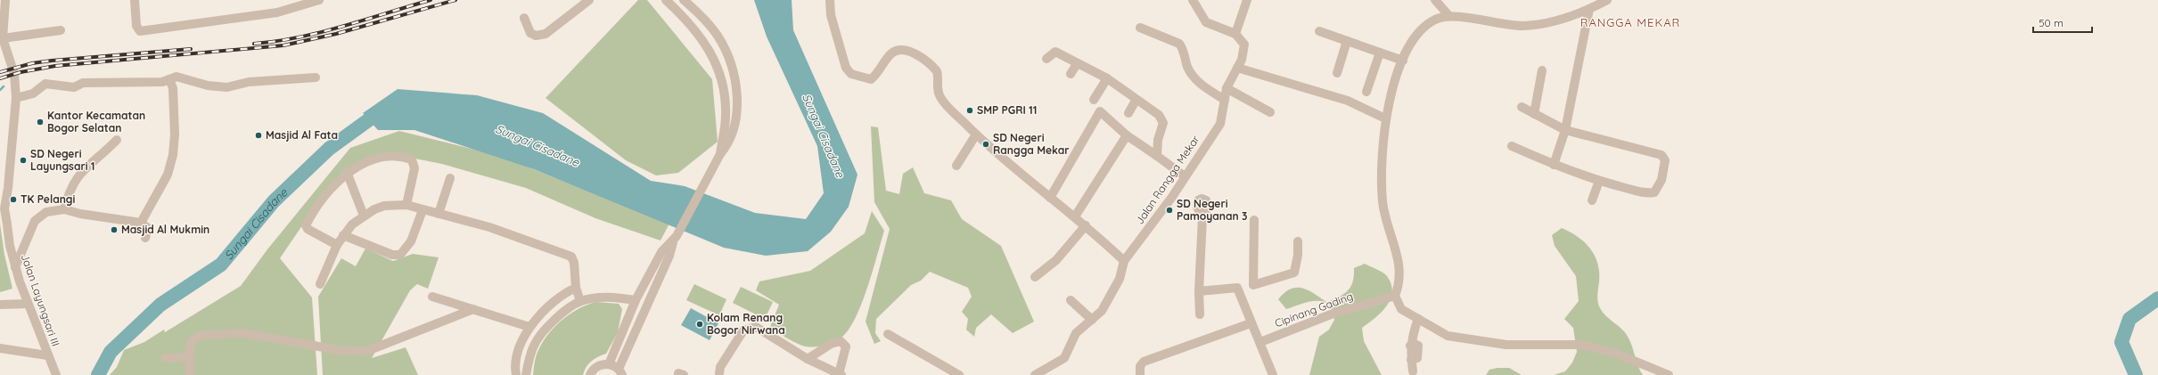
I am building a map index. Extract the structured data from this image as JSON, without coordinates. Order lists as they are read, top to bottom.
{
  "streets": {
    "street": ["Jalan Rangga Mekar", "Jalan Layungsari III", "Cipinang Gading"]
  },
  "districts": ["RANGGA MEKAR"],
  "water": ["Sungai Cisadane"],
  "places": [
    "SMP PGRI 11",
    "Kantor Kecamatan Bogor Selatan",
    "Masjid Al Fata",
    "SD Negeri Rangga Mekar",
    "SD Negeri Layungsari 1",
    "TK Pelangi",
    "SD Negeri Pamoyanan 3",
    "Masjid Al Mukmin",
    "Kolam Renang Bogor Nirwana"
  ],
  "scale_bar": "50 m"
}
